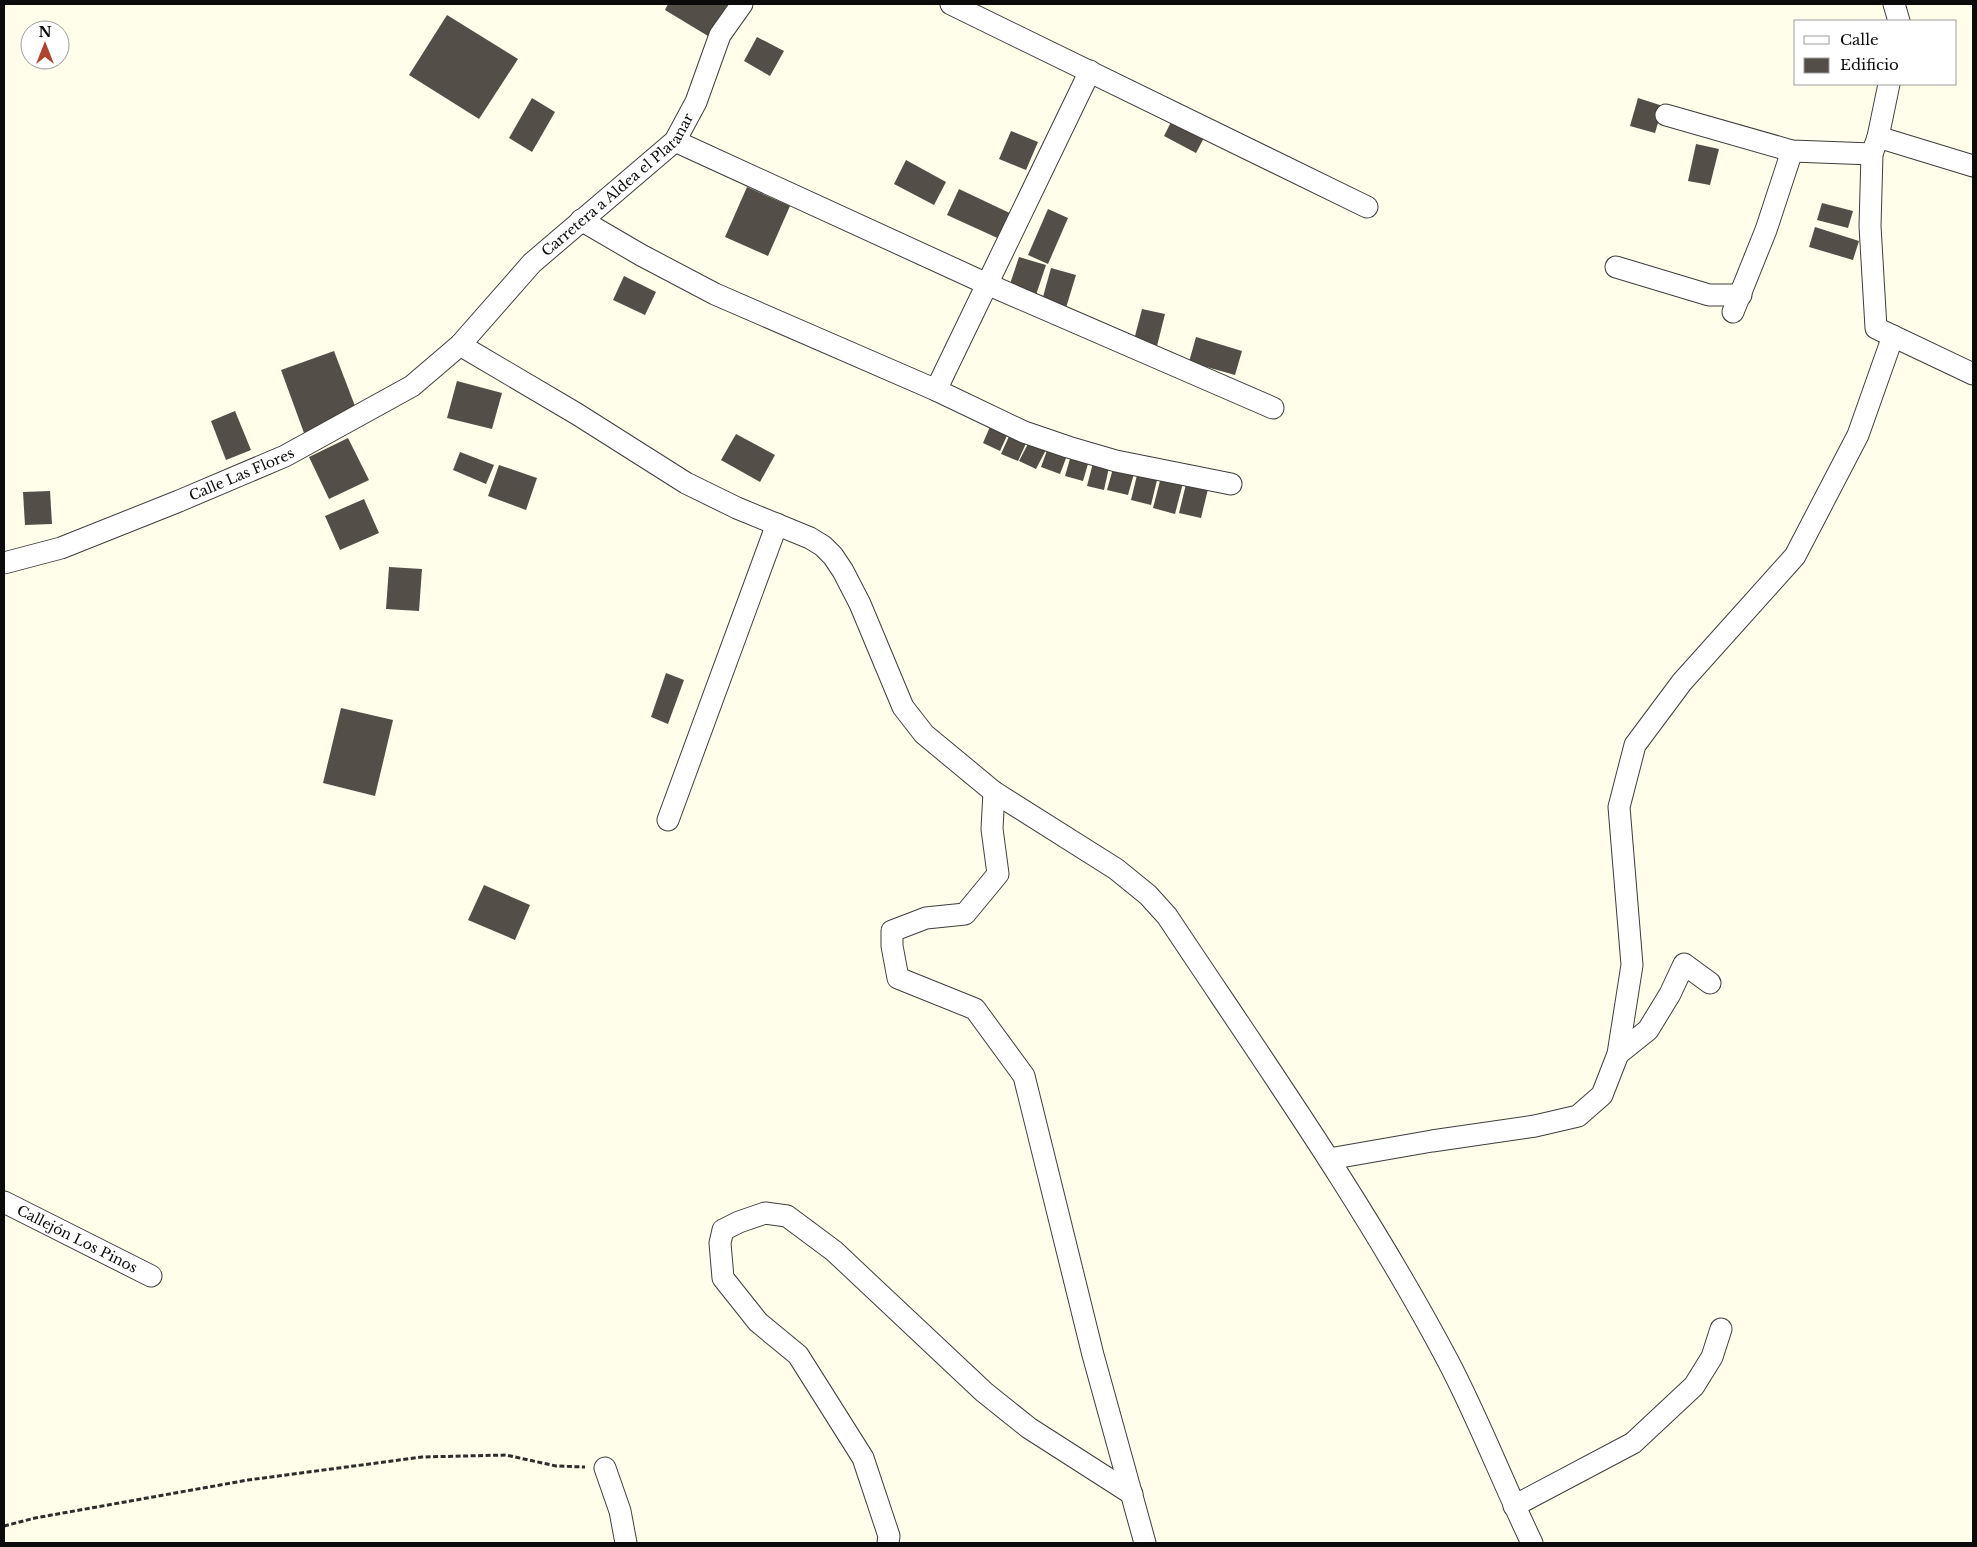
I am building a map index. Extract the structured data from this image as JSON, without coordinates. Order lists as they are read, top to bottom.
{
  "streets": {
    "street": ["Carretera a Aldea el Platanar", "Calle Las Flores", "Callejón Los Pinos"]
  },
  "crossings": [
    ["Carretera a Aldea el Platanar", "Calle Las Flores"]
  ],
  "legend": ["Calle", "Edificio"],
  "north": "top"
}
